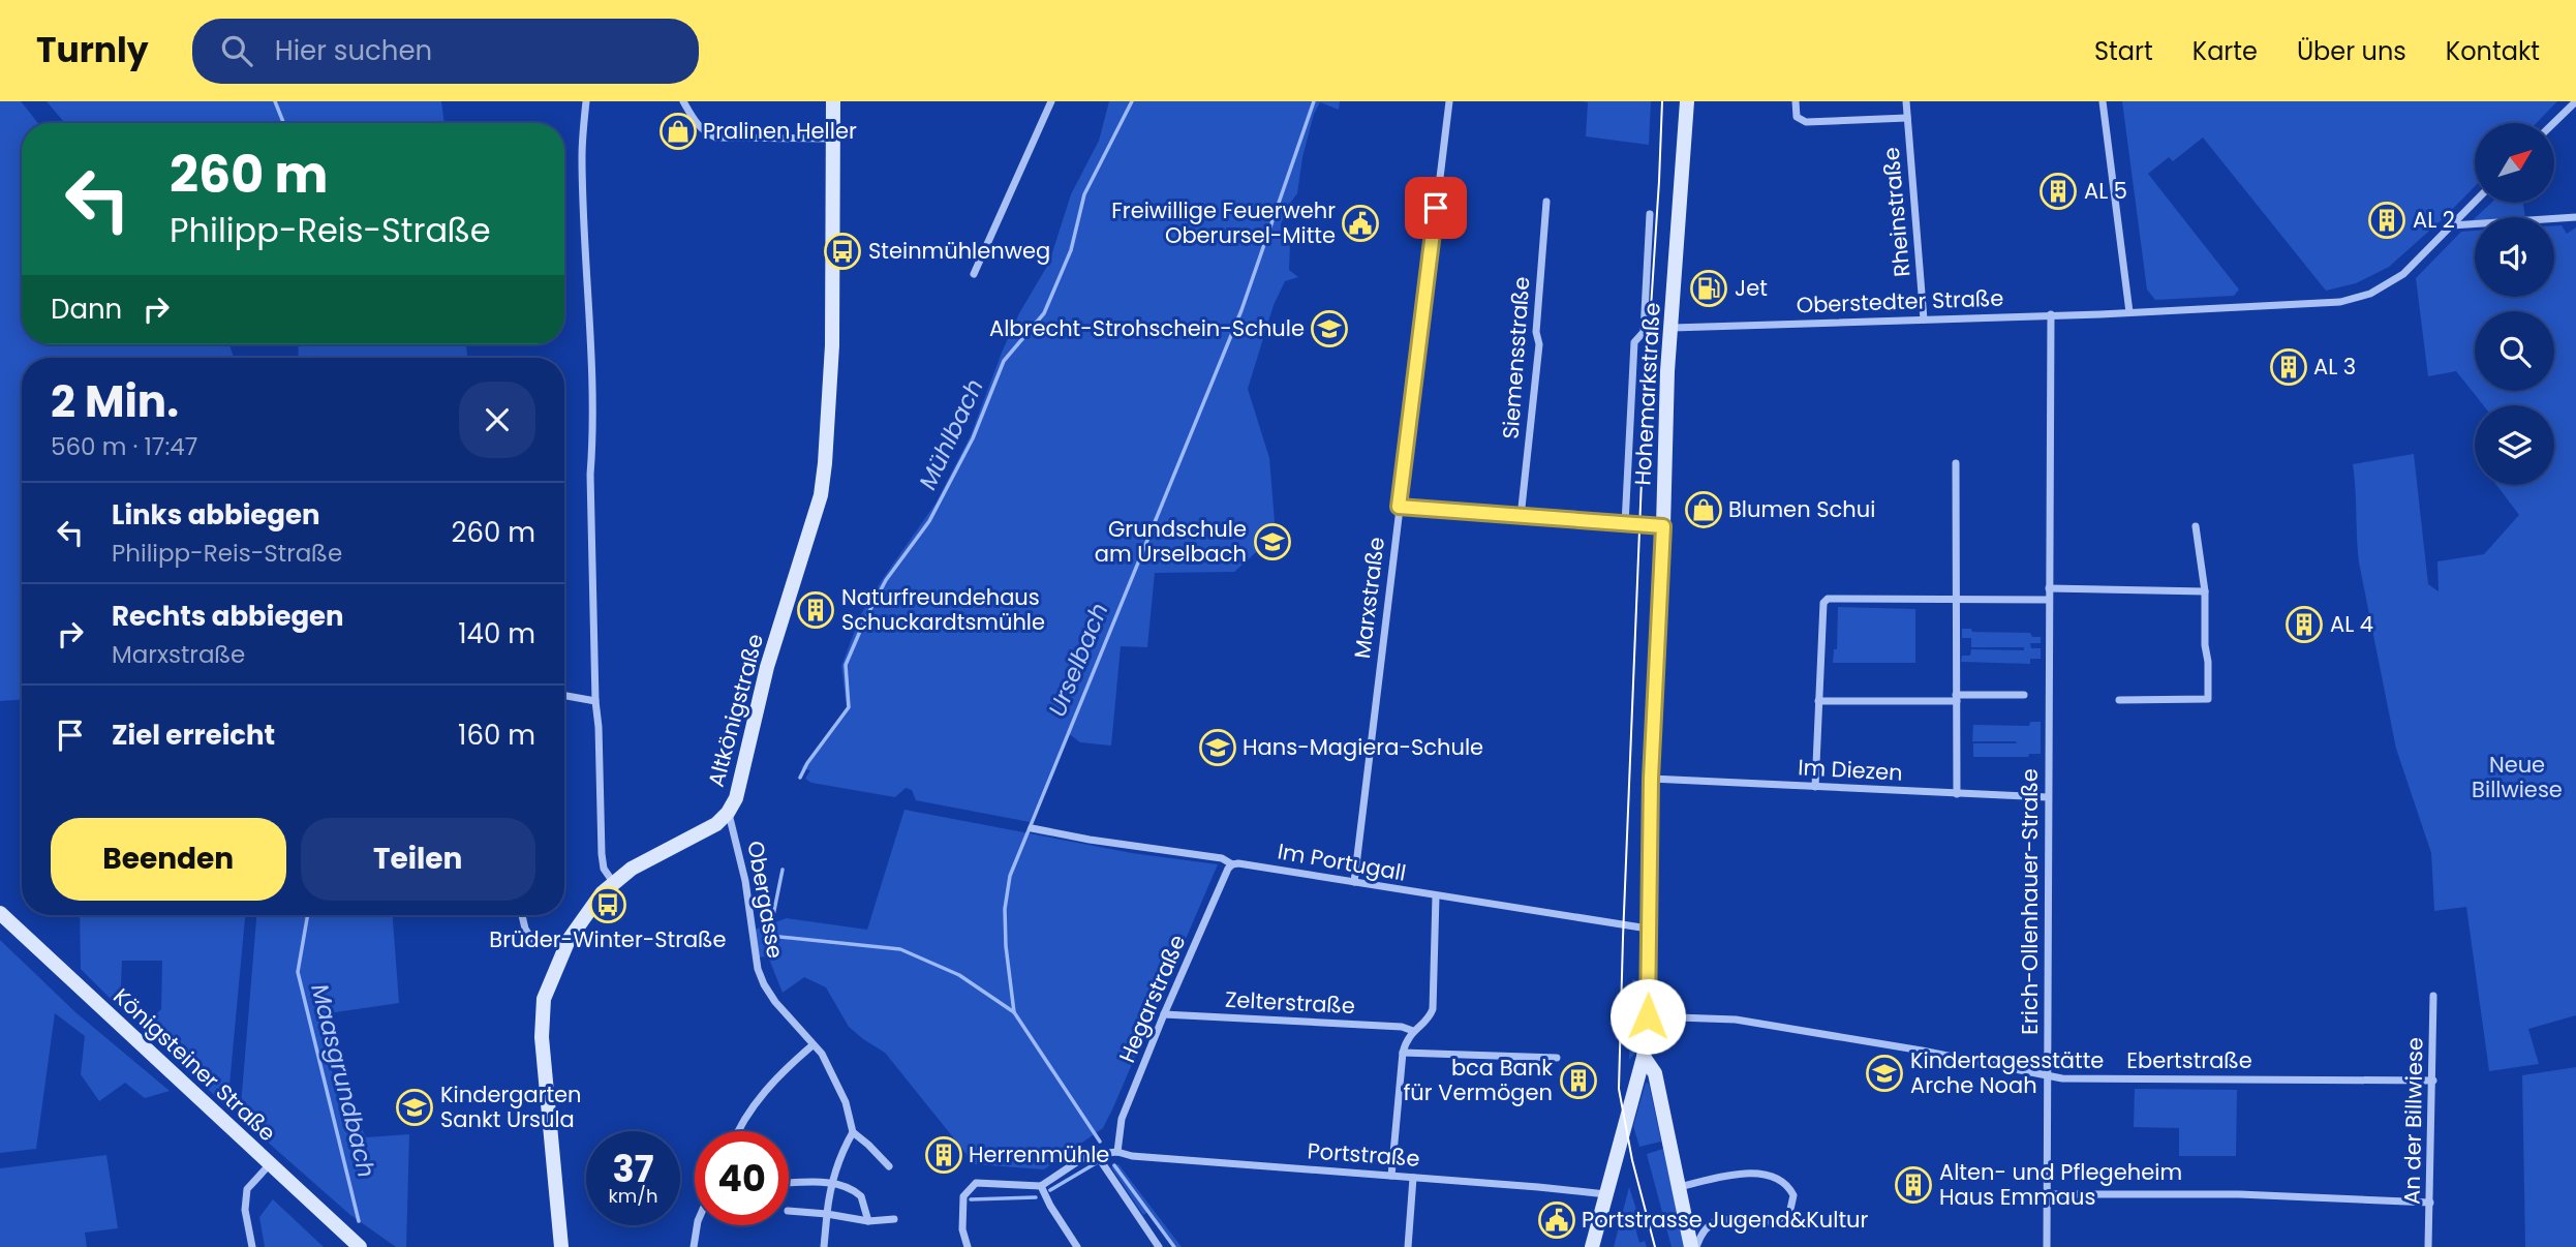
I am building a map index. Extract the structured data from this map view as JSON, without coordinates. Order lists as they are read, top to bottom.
{
  "streets": {
    "street": [
      "Rheinstraße",
      "Oberstedter Straße",
      "Siemensstraße",
      "Hohemarkstraße",
      "Marxstraße",
      "Altkönigstraße",
      "Im Diezen",
      "Im Portugall",
      "Obergasse",
      "Erich-Ollenhauer-Straße",
      "Hegarstraße",
      "Zelterstraße",
      "Ebertstraße",
      "Königsteiner Straße",
      "An der Billwiese",
      "Portstraße"
    ]
  },
  "crossings": [
    ["Rheinstraße", "Oberstedter Straße"],
    ["Oberstedter Straße", "Hohemarkstraße"],
    ["Oberstedter Straße", "Erich-Ollenhauer-Straße"],
    ["Hohemarkstraße", "Im Diezen"],
    ["Hohemarkstraße", "Im Portugall"],
    ["Hohemarkstraße", "Ebertstraße"],
    ["Hohemarkstraße", "Portstraße"],
    ["Marxstraße", "Im Portugall"],
    ["Altkönigstraße", "Obergasse"],
    ["Im Diezen", "Erich-Ollenhauer-Straße"],
    ["Im Portugall", "Hegarstraße"],
    ["Erich-Ollenhauer-Straße", "Ebertstraße"],
    ["Hegarstraße", "Zelterstraße"],
    ["Hegarstraße", "Portstraße"],
    ["Ebertstraße", "An der Billwiese"]
  ],
  "water": ["Mühlbach", "Urselbach", "Maasgrundbach"],
  "parks": ["Neue Billwiese"],
  "places": {
    "shop": ["Pralinen Heller", "Blumen Schui"],
    "building": [
      "AL 5",
      "AL 2",
      "AL 3",
      "Naturfreundehaus Schuckardtsmühle",
      "AL 4",
      "bca Bank für Vermögen",
      "Herrenmühle",
      "Alten- und Pflegeheim Haus Emmaus"
    ],
    "public building": ["Freiwillige Feuerwehr Oberursel-Mitte", "Portstrasse Jugend&Kultur"],
    "bus stop": ["Steinmühlenweg", "Brüder-Winter-Straße"],
    "fuel station": ["Jet"],
    "school or university": [
      "Albrecht-Strohschein-Schule",
      "Grundschule am Urselbach",
      "Hans-Magiera-Schule",
      "Kindertagesstätte Arche Noah",
      "Kindergarten Sankt Ursula"
    ]
  },
  "north": "top right",
  "page": {
    "header": "Turnly",
    "search": "Hier suchen",
    "nav": [
      "Start",
      "Karte",
      "Über uns",
      "Kontakt"
    ],
    "turn": ["260 m", "Philipp-Reis-Straße"],
    "then": "Dann",
    "heading": ["2 Min.", "560 m · 17:47"],
    "list": [
      {
        "name": "Links abbiegen",
        "note": "Philipp-Reis-Straße",
        "value": "260 m"
      },
      {
        "name": "Rechts abbiegen",
        "note": "Marxstraße",
        "value": "140 m"
      },
      {
        "name": "Ziel erreicht",
        "value": "160 m"
      }
    ],
    "buttons": ["Beenden", "Teilen"],
    "speed": "37 km/h",
    "limit": "40"
  }
}
